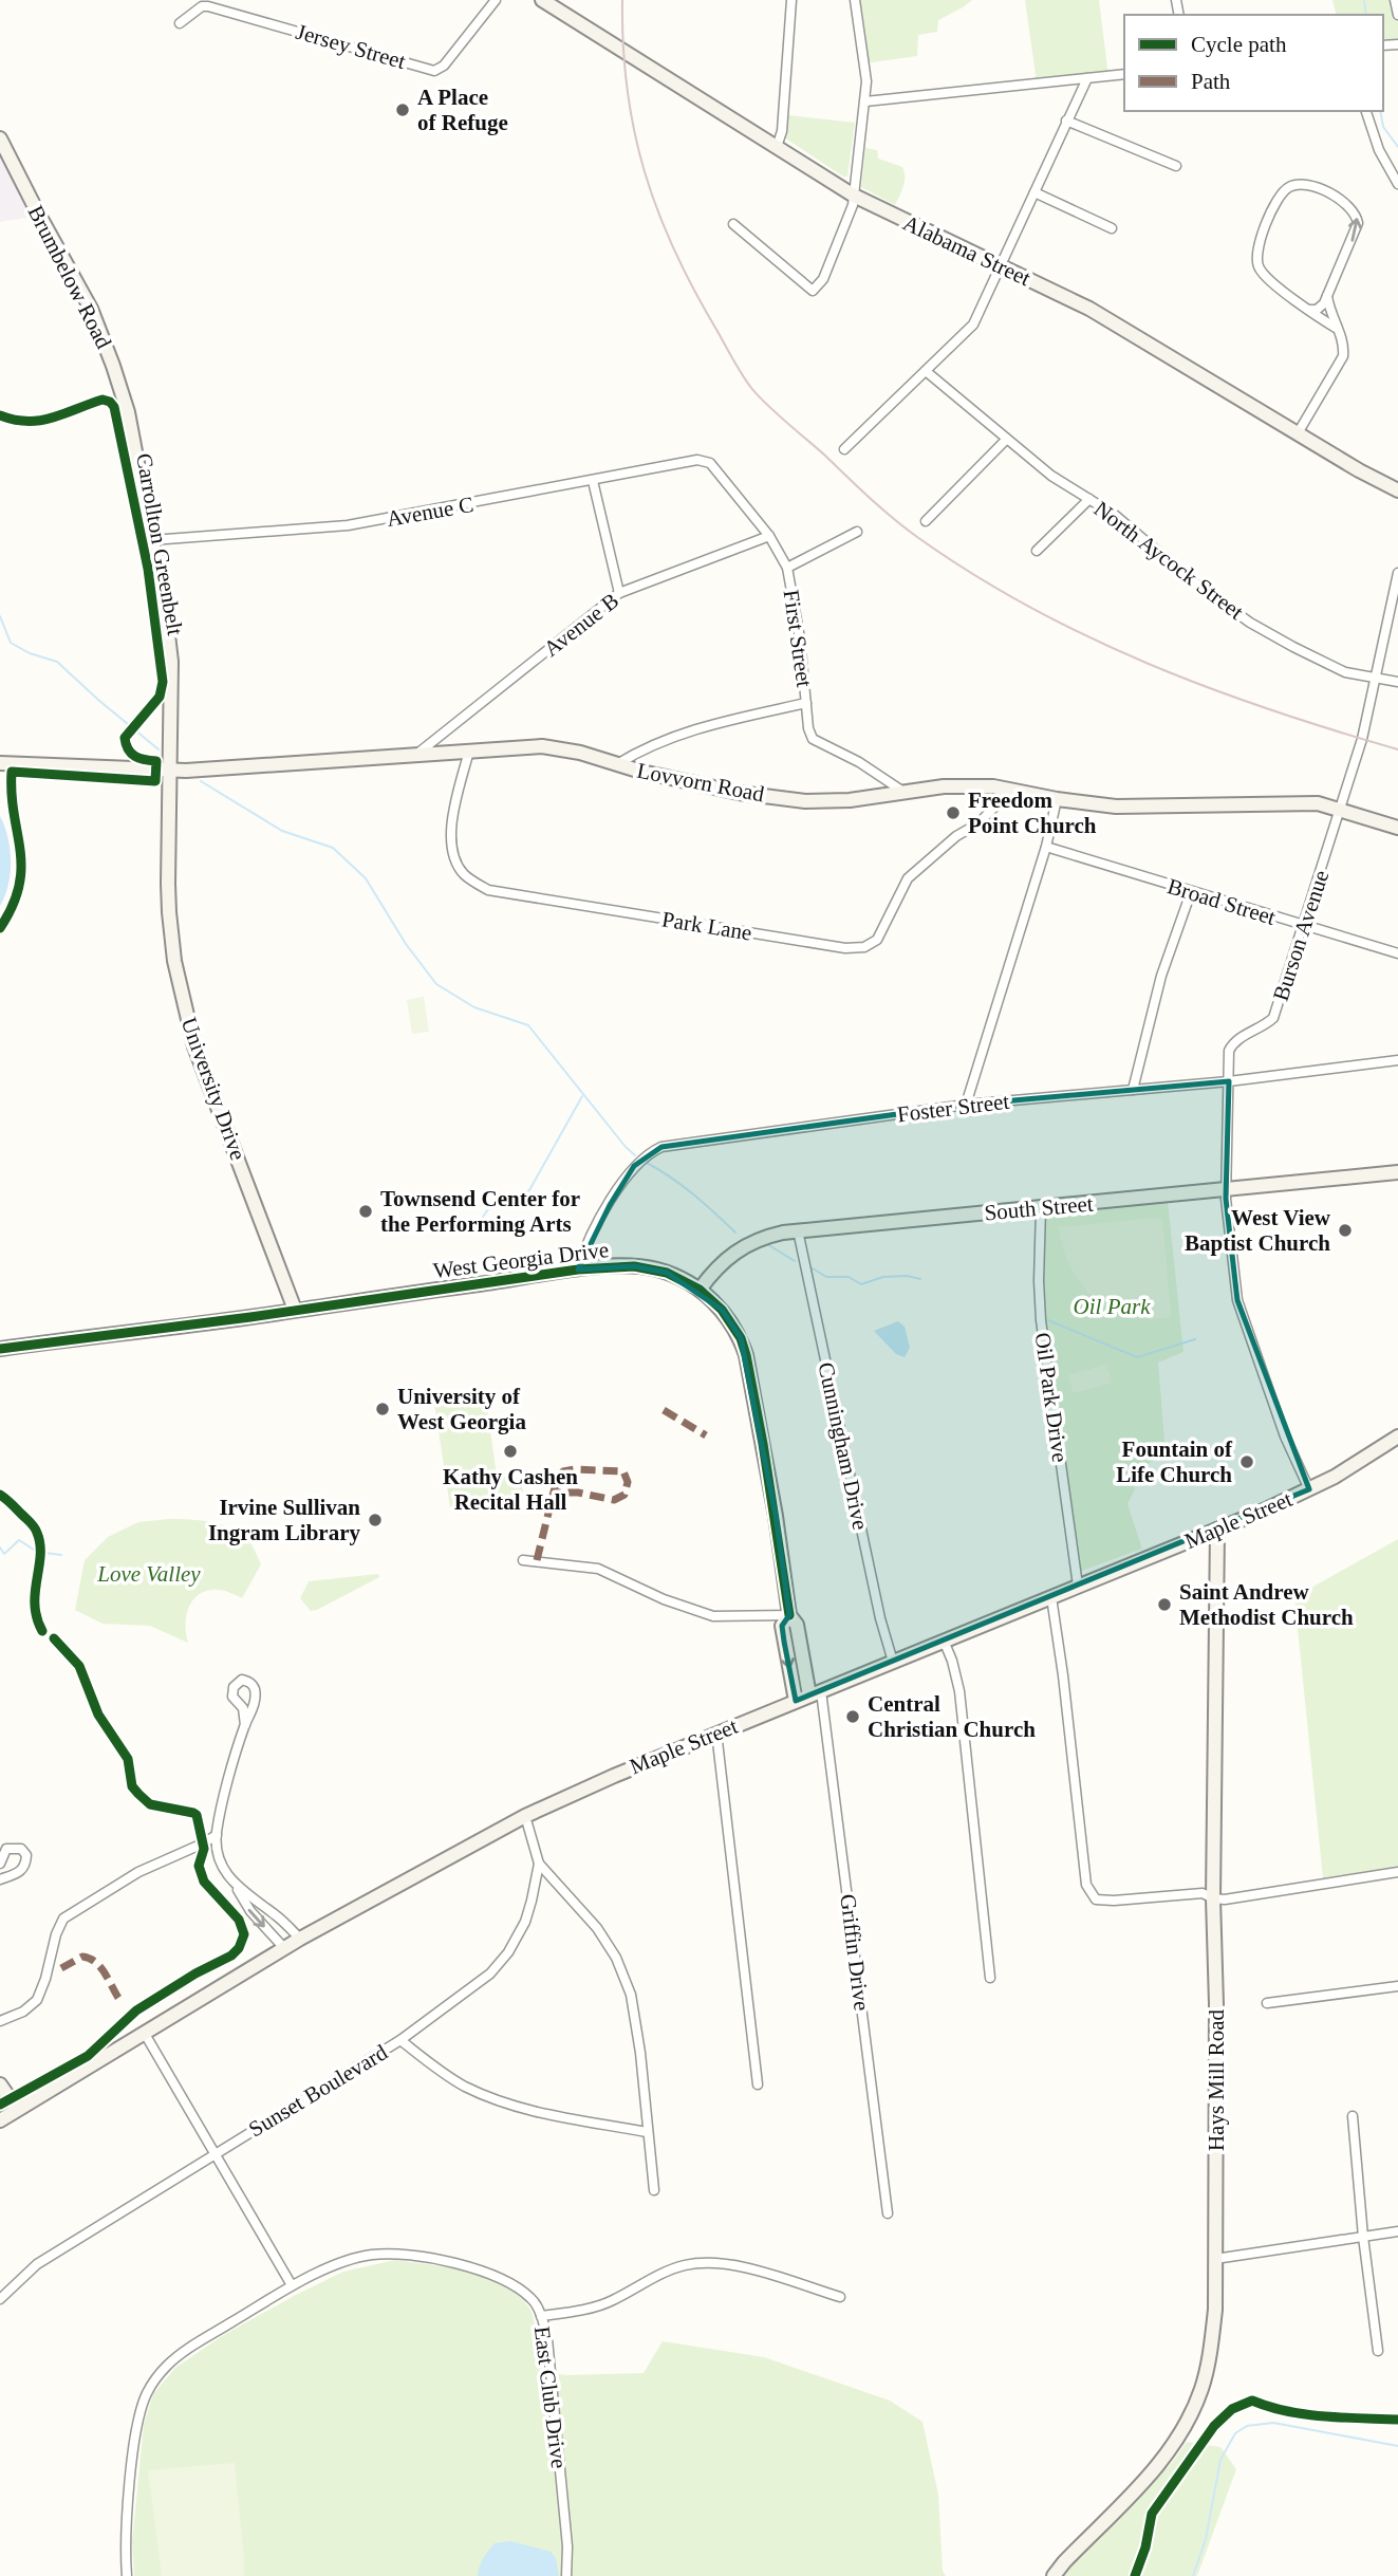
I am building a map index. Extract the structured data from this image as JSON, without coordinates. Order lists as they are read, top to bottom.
{
  "streets": {
    "street": [
      "Jersey Street",
      "Alabama Street",
      "Brumbelow Road",
      "Avenue C",
      "North Aycock Street",
      "Avenue B",
      "First Street",
      "Lovvorn Road",
      "Broad Street",
      "Park Lane",
      "Burson Avenue",
      "University Drive",
      "Foster Street",
      "South Street",
      "West Georgia Drive",
      "Oil Park Drive",
      "Cunningham Drive",
      "Maple Street",
      "Griffin Drive",
      "Hays Mill Road",
      "Sunset Boulevard",
      "East Club Drive"
    ],
    "cycle path": ["Carrollton Greenbelt"]
  },
  "crossings": [
    ["Brumbelow Road", "Avenue C"],
    ["Brumbelow Road", "Lovvorn Road"],
    ["Brumbelow Road", "University Drive"],
    ["Avenue C", "First Street"],
    ["North Aycock Street", "Burson Avenue"],
    ["Avenue B", "First Street"],
    ["Avenue B", "Lovvorn Road"],
    ["First Street", "Lovvorn Road"],
    ["Lovvorn Road", "Park Lane"],
    ["Lovvorn Road", "Burson Avenue"],
    ["Lovvorn Road", "University Drive"],
    ["Broad Street", "Burson Avenue"],
    ["Burson Avenue", "Foster Street"],
    ["Burson Avenue", "South Street"],
    ["Burson Avenue", "Maple Street"],
    ["University Drive", "West Georgia Drive"],
    ["Foster Street", "West Georgia Drive"],
    ["South Street", "West Georgia Drive"],
    ["South Street", "Oil Park Drive"],
    ["South Street", "Cunningham Drive"],
    ["West Georgia Drive", "Maple Street"],
    ["West Georgia Drive", "Griffin Drive"],
    ["Oil Park Drive", "Maple Street"],
    ["Cunningham Drive", "Maple Street"],
    ["Maple Street", "Griffin Drive"],
    ["Maple Street", "Hays Mill Road"],
    ["Maple Street", "Sunset Boulevard"]
  ],
  "parks": ["Oil Park", "Love Valley"],
  "places": [
    "A Place of Refuge",
    "Freedom Point Church",
    "Townsend Center for the Performing Arts",
    "West View Baptist Church",
    "University of West Georgia",
    "Kathy Cashen Recital Hall",
    "Fountain of Life Church",
    "Irvine Sullivan Ingram Library",
    "Saint Andrew Methodist Church",
    "Central Christian Church"
  ],
  "legend": ["Cycle path", "Path"]
}
